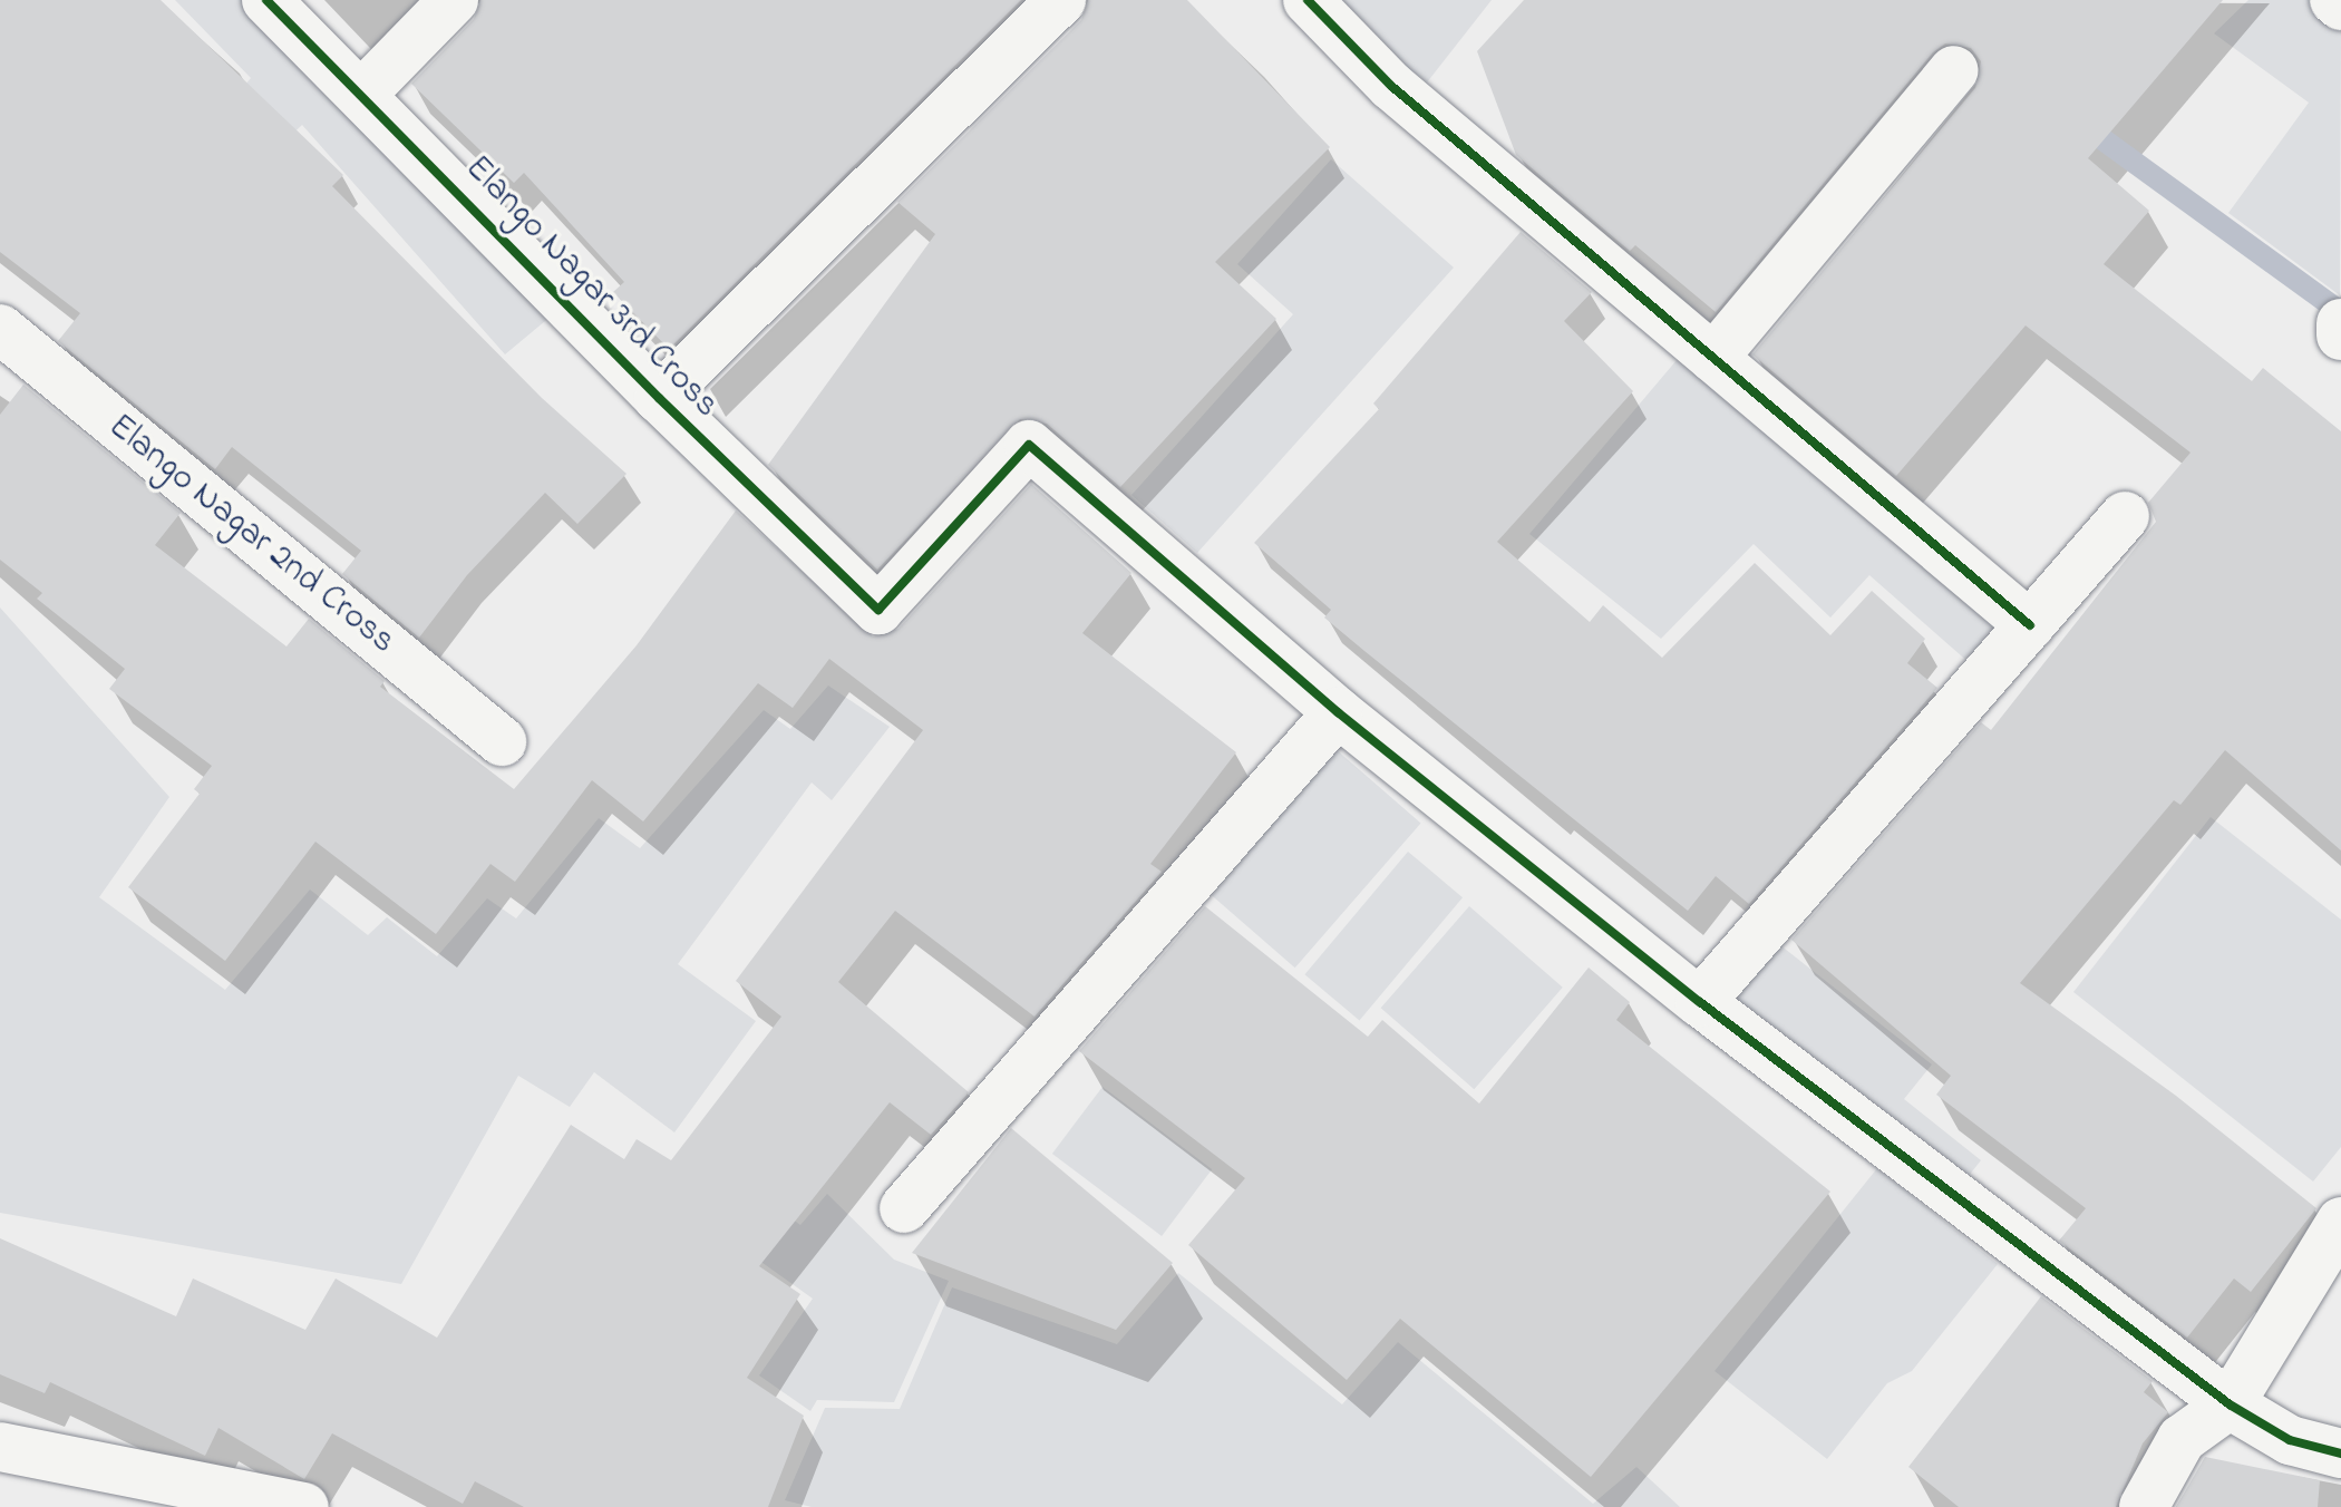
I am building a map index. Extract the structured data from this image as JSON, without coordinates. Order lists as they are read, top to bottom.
{
  "streets": {
    "street": ["Elango Nagar 3rd Cross", "Elango Nagar 2nd Cross"]
  }
}
